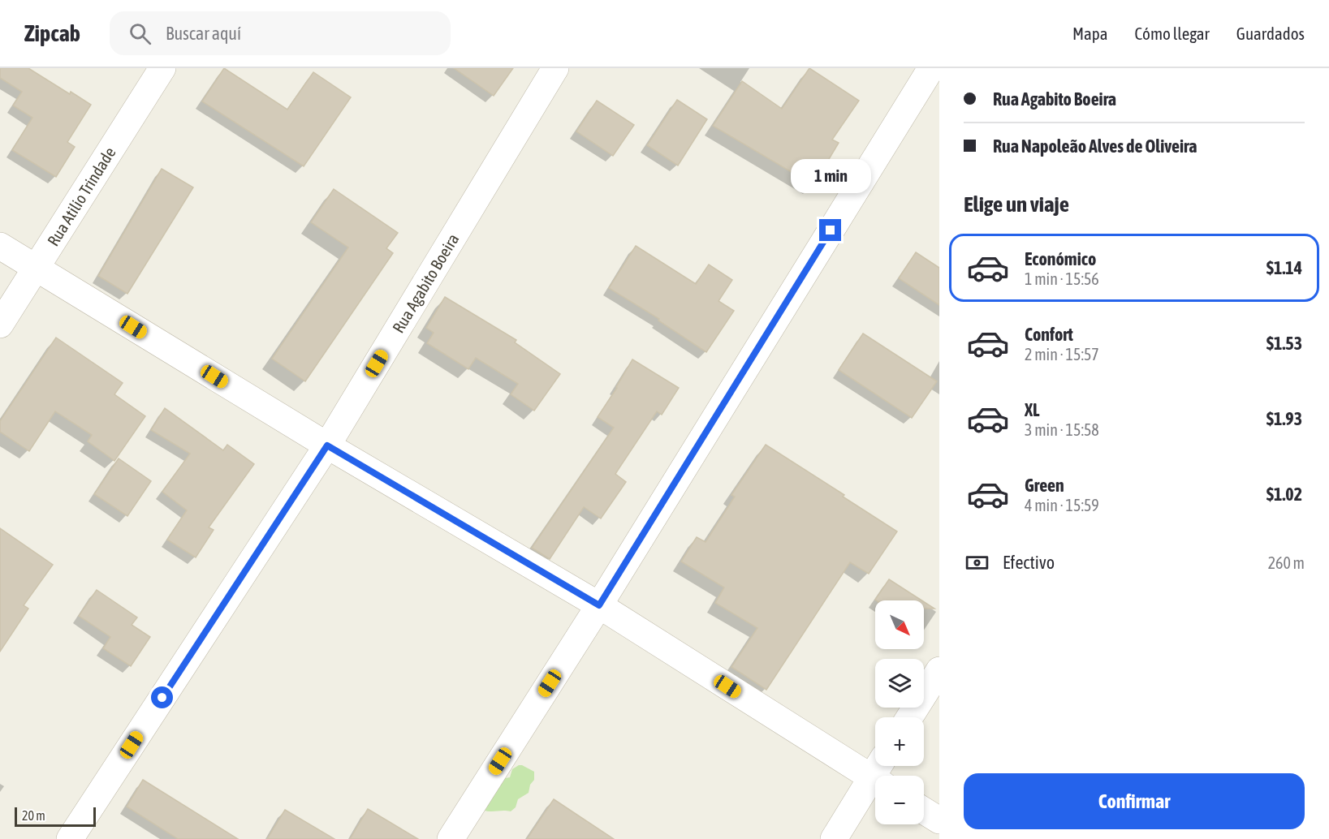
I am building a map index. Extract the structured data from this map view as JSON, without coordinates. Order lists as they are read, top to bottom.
{
  "streets": {
    "street": ["Rua Atilio Trindade", "Rua Agabito Boeira"]
  },
  "scale_bar": "20 m",
  "north": "bottom right",
  "page": {
    "header": "Zipcab",
    "search": "Buscar aquí",
    "nav": ["Mapa", "Cómo llegar", "Guardados"],
    "banner": ["Rua Agabito Boeira", "Rua Napoleão Alves de Oliveira"],
    "bubble": "1 min",
    "heading": "Elige un viaje",
    "list": [
      {
        "name": "Económico",
        "note": "1 min · 15:56",
        "value": "$1.14"
      },
      {
        "name": "Confort",
        "note": "2 min · 15:57",
        "value": "$1.53"
      },
      {
        "name": "XL",
        "note": "3 min · 15:58",
        "value": "$1.93"
      },
      {
        "name": "Green",
        "note": "4 min · 15:59",
        "value": "$1.02"
      }
    ],
    "pay": ["Efectivo", "260 m"],
    "map_buttons": ["+", "−"],
    "buttons": "Confirmar",
    "scale": "20 m"
  }
}
